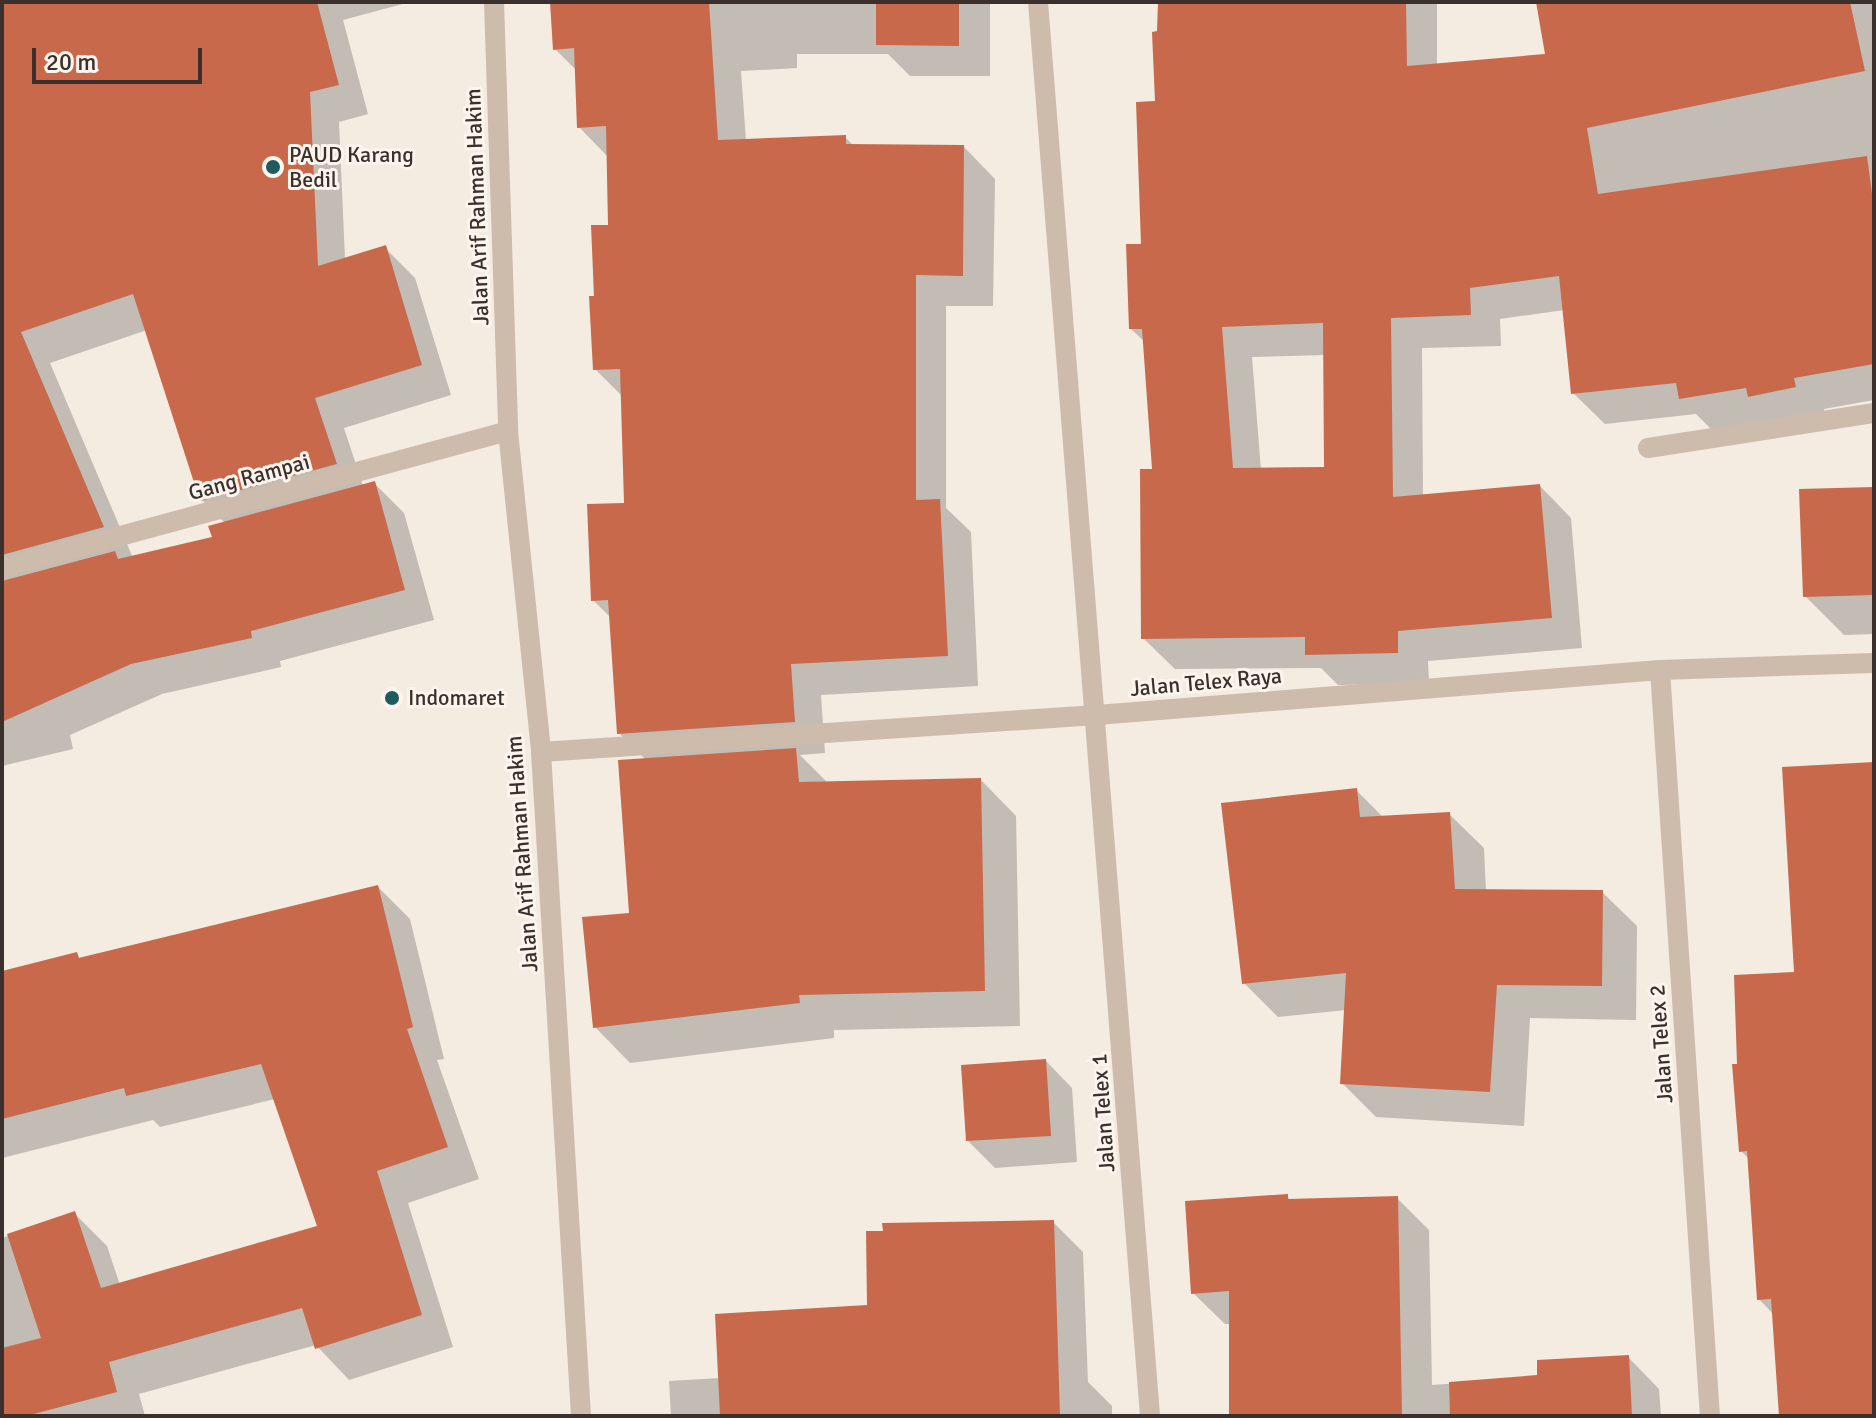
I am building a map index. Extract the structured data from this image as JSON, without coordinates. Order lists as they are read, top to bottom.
{
  "streets": {
    "street": [
      "Jalan Arif Rahman Hakim",
      "Gang Rampai",
      "Jalan Telex Raya",
      "Jalan Telex 2",
      "Jalan Telex 1"
    ]
  },
  "crossings": [
    ["Jalan Arif Rahman Hakim", "Gang Rampai"],
    ["Jalan Arif Rahman Hakim", "Jalan Telex Raya"],
    ["Jalan Telex Raya", "Jalan Telex 2"],
    ["Jalan Telex Raya", "Jalan Telex 1"]
  ],
  "places": ["PAUD Karang Bedil", "Indomaret"],
  "scale_bar": "20 m"
}
